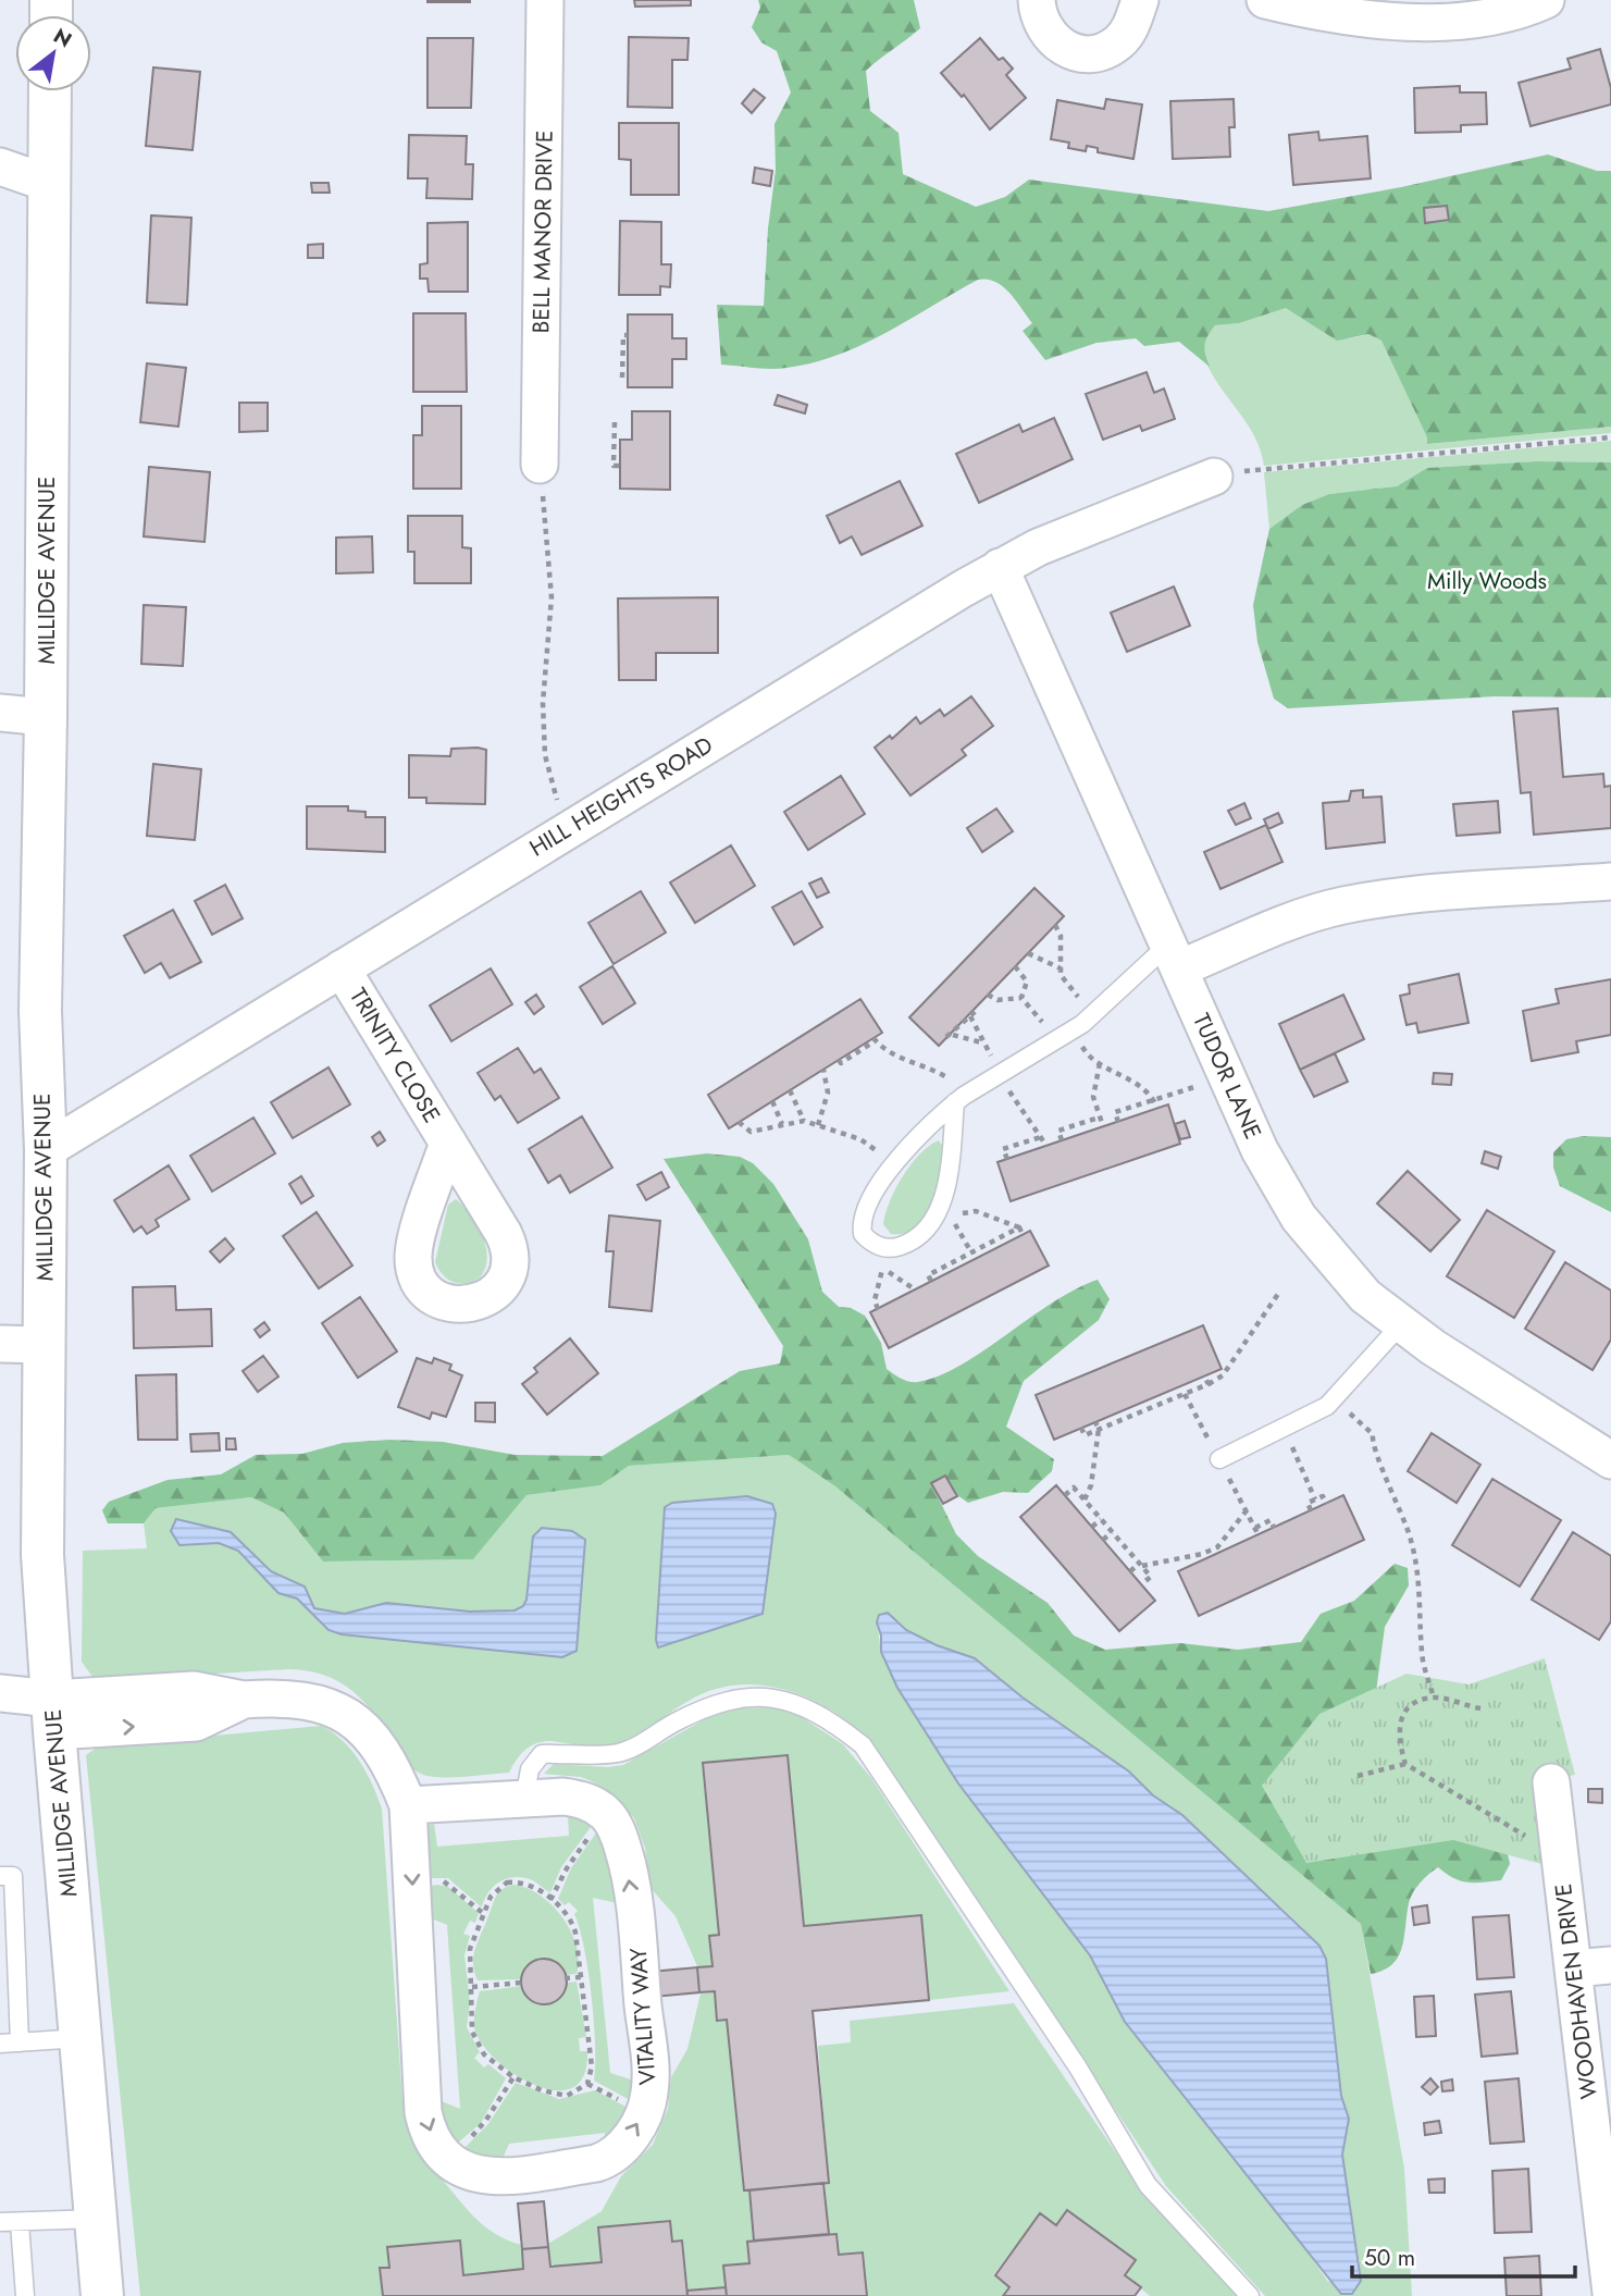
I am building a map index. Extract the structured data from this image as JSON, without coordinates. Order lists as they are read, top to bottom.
{
  "streets": {
    "street": [
      "BELL MANOR DRIVE",
      "MILLIDGE AVENUE",
      "HILL HEIGHTS ROAD",
      "TRINITY CLOSE",
      "TUDOR LANE",
      "WOODHAVEN DRIVE",
      "VITALITY WAY"
    ]
  },
  "crossings": [
    ["MILLIDGE AVENUE", "HILL HEIGHTS ROAD"],
    ["MILLIDGE AVENUE", "VITALITY WAY"],
    ["HILL HEIGHTS ROAD", "TRINITY CLOSE"],
    ["HILL HEIGHTS ROAD", "TUDOR LANE"]
  ],
  "parks": ["Milly Woods"],
  "scale_bar": "50 m",
  "north": "top right"
}
